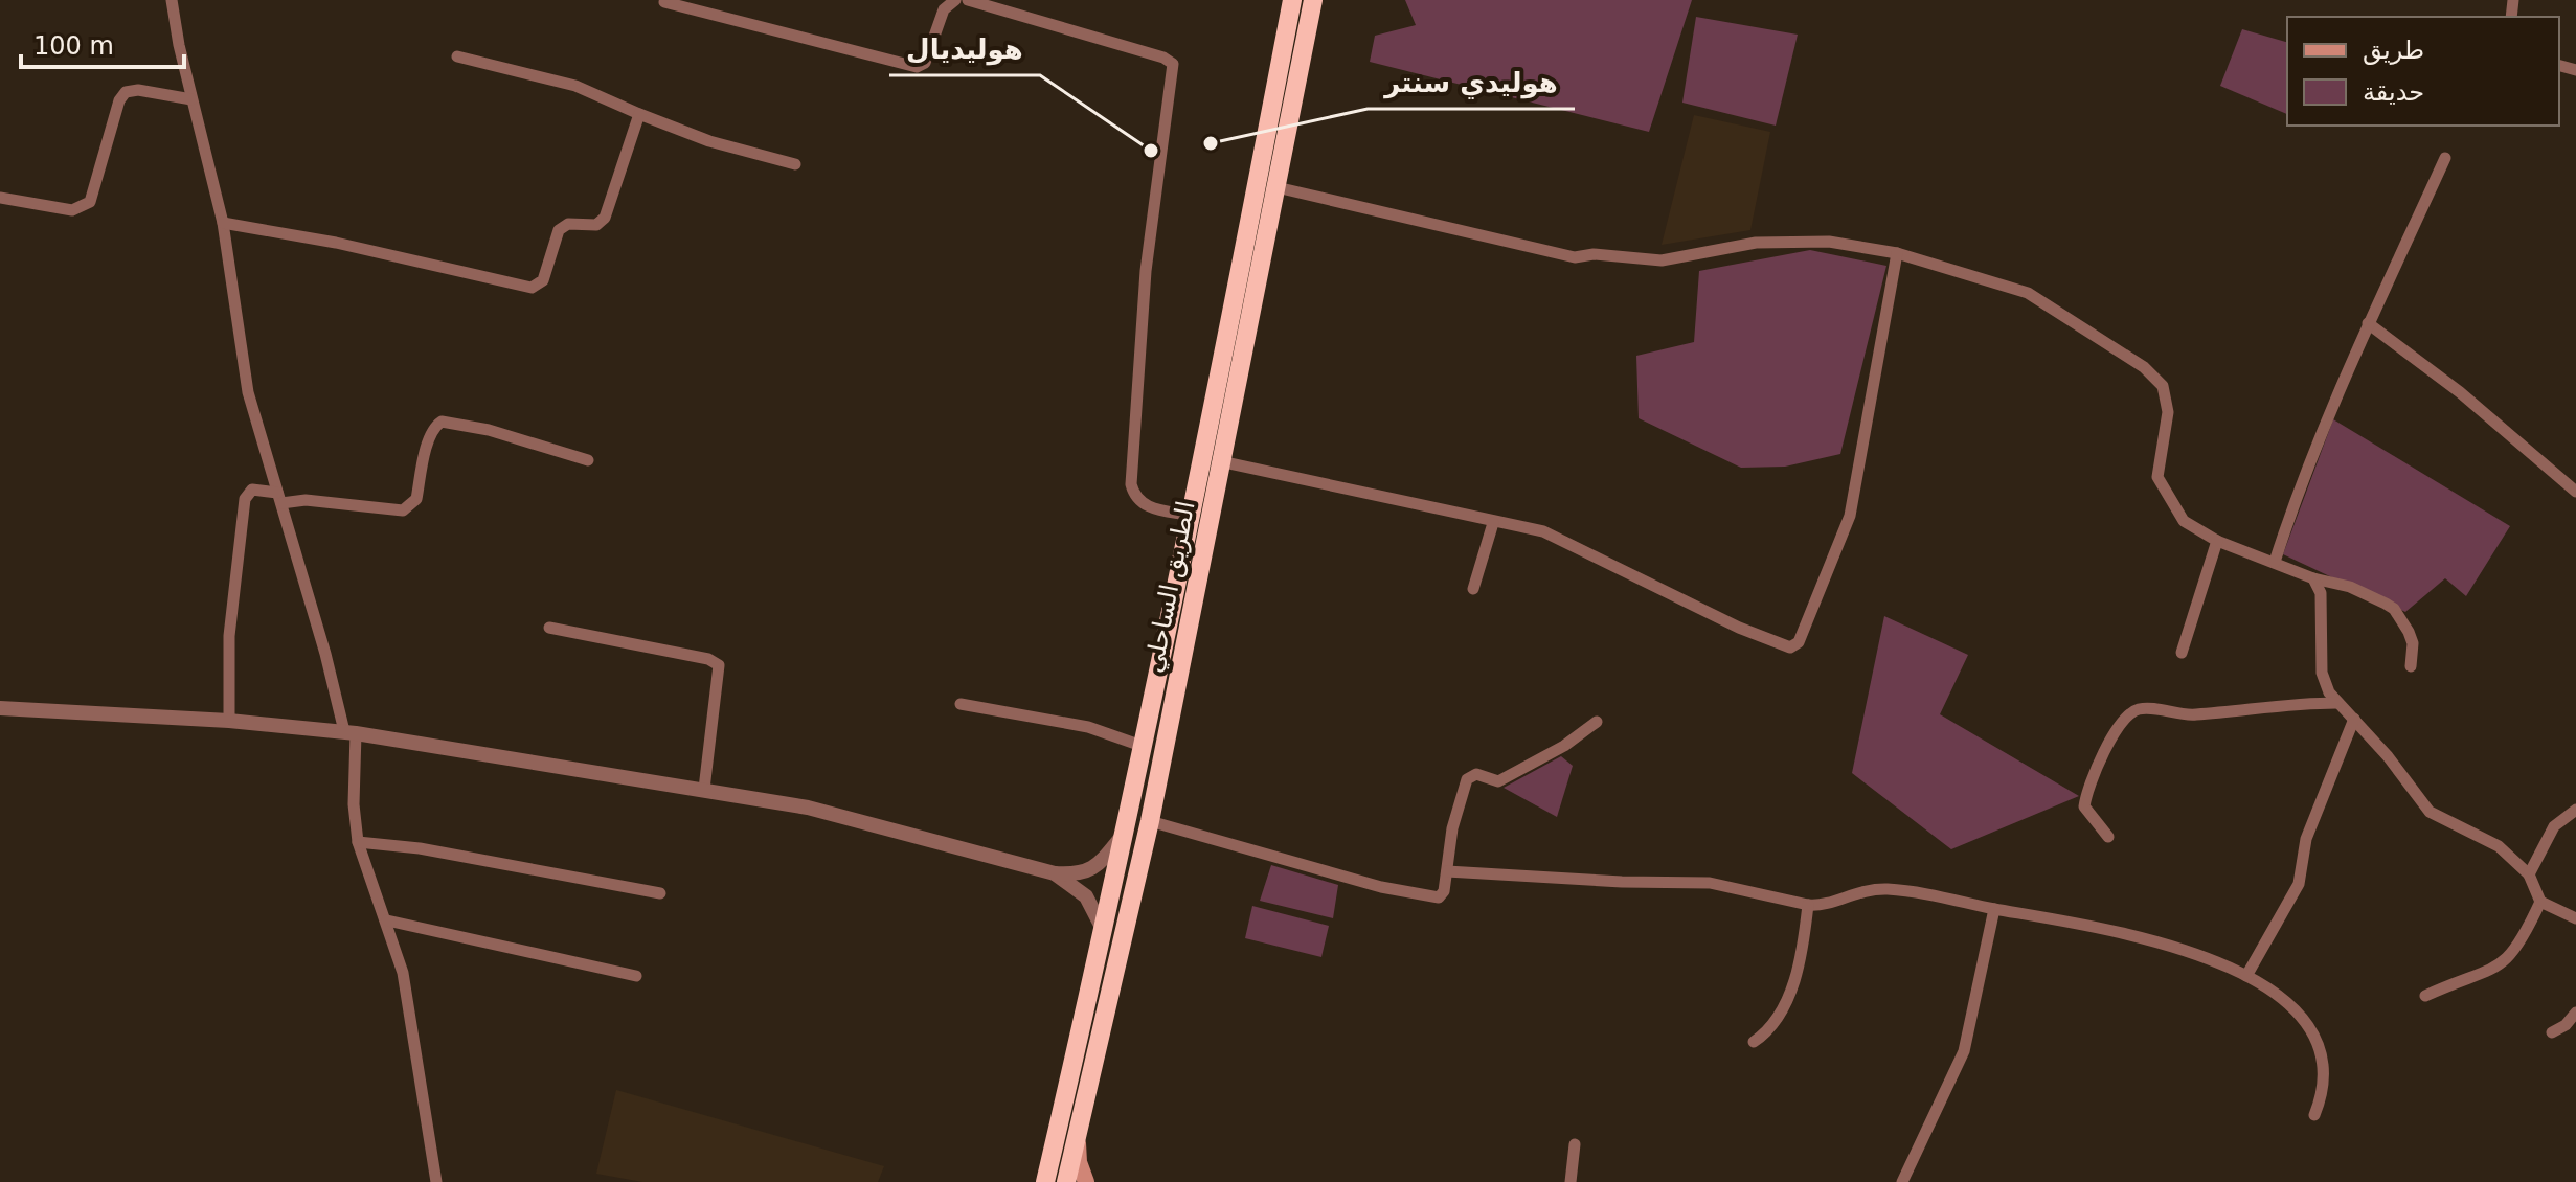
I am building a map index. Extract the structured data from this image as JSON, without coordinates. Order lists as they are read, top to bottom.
{
  "streets": {
    "highway": ["الطريق الساحلي"]
  },
  "places": ["هوليدي سنتر", "هوليديال"],
  "legend": ["طريق", "حديقة"],
  "scale_bar": "100 m"
}
